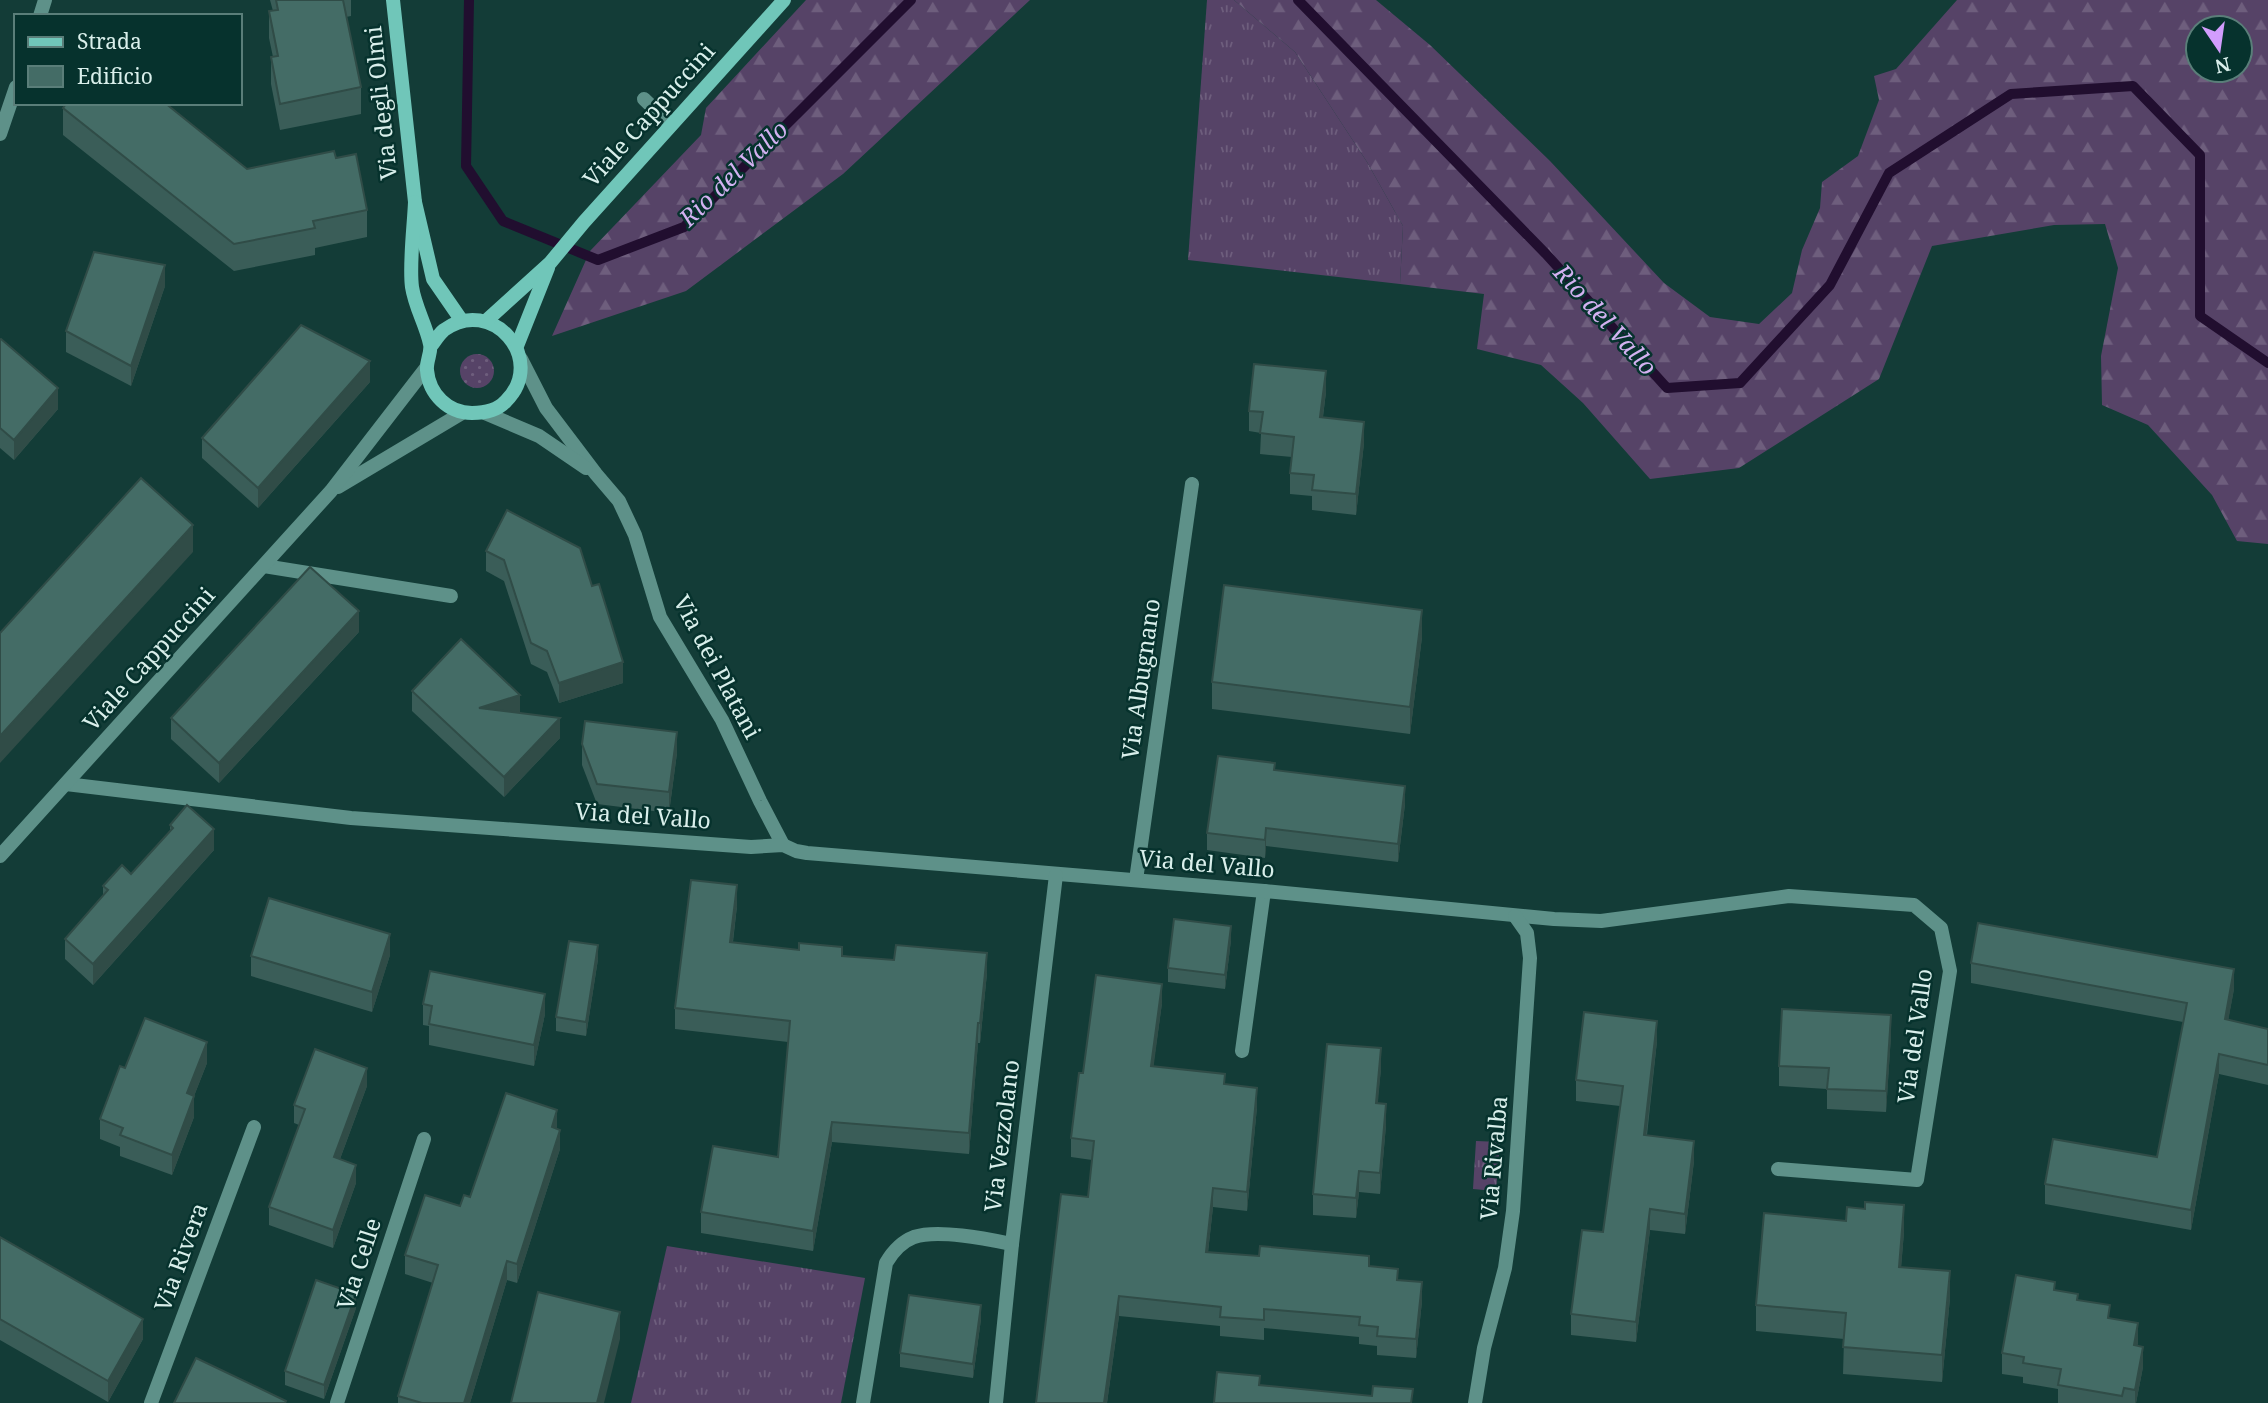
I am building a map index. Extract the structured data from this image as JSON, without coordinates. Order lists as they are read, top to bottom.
{
  "streets": {
    "main road": ["Via degli Olmi", "Viale Cappuccini"],
    "street": [
      "Via dei Platani",
      "Via Albugnano",
      "Via del Vallo",
      "Via Vezzolano",
      "Via Rivalba",
      "Via Rivera",
      "Via Celle"
    ]
  },
  "crossings": [
    ["Via degli Olmi", "Viale Cappuccini"],
    ["Via degli Olmi", "Via dei Platani"],
    ["Viale Cappuccini", "Via dei Platani"],
    ["Viale Cappuccini", "Via del Vallo"],
    ["Via dei Platani", "Via del Vallo"],
    ["Via Albugnano", "Via del Vallo"],
    ["Via del Vallo", "Via Vezzolano"],
    ["Via del Vallo", "Via Rivalba"]
  ],
  "water": ["Rio del Vallo"],
  "legend": ["Strada", "Edificio"],
  "north": "bottom"
}
